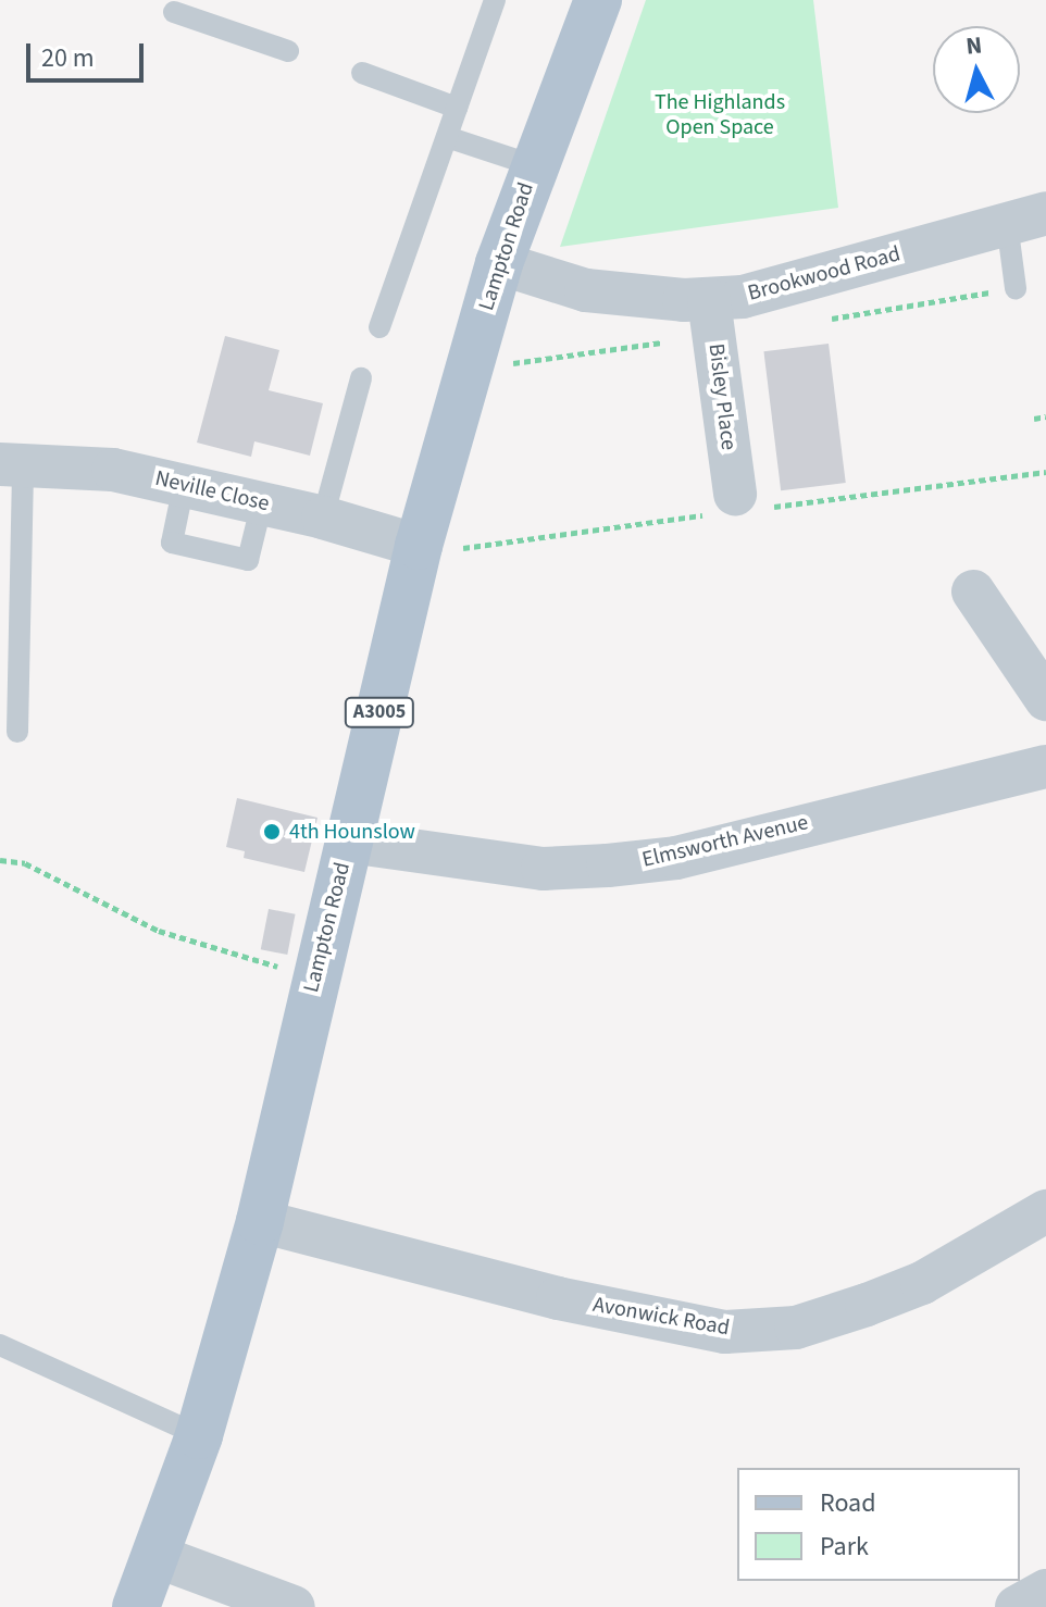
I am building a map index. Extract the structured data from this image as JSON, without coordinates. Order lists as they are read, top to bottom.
{
  "streets": {
    "main road": ["Lampton Road", "A3005"],
    "street": [
      "Brookwood Road",
      "Bisley Place",
      "Neville Close",
      "Elmsworth Avenue",
      "Avonwick Road"
    ]
  },
  "crossings": [
    ["Lampton Road", "Brookwood Road"],
    ["Lampton Road", "Neville Close"],
    ["Lampton Road", "Elmsworth Avenue"],
    ["Lampton Road", "Avonwick Road"],
    ["Brookwood Road", "Bisley Place"]
  ],
  "parks": ["The Highlands Open Space"],
  "places": ["4th Hounslow"],
  "legend": ["Road", "Park"],
  "scale_bar": "20 m",
  "north": "top"
}
